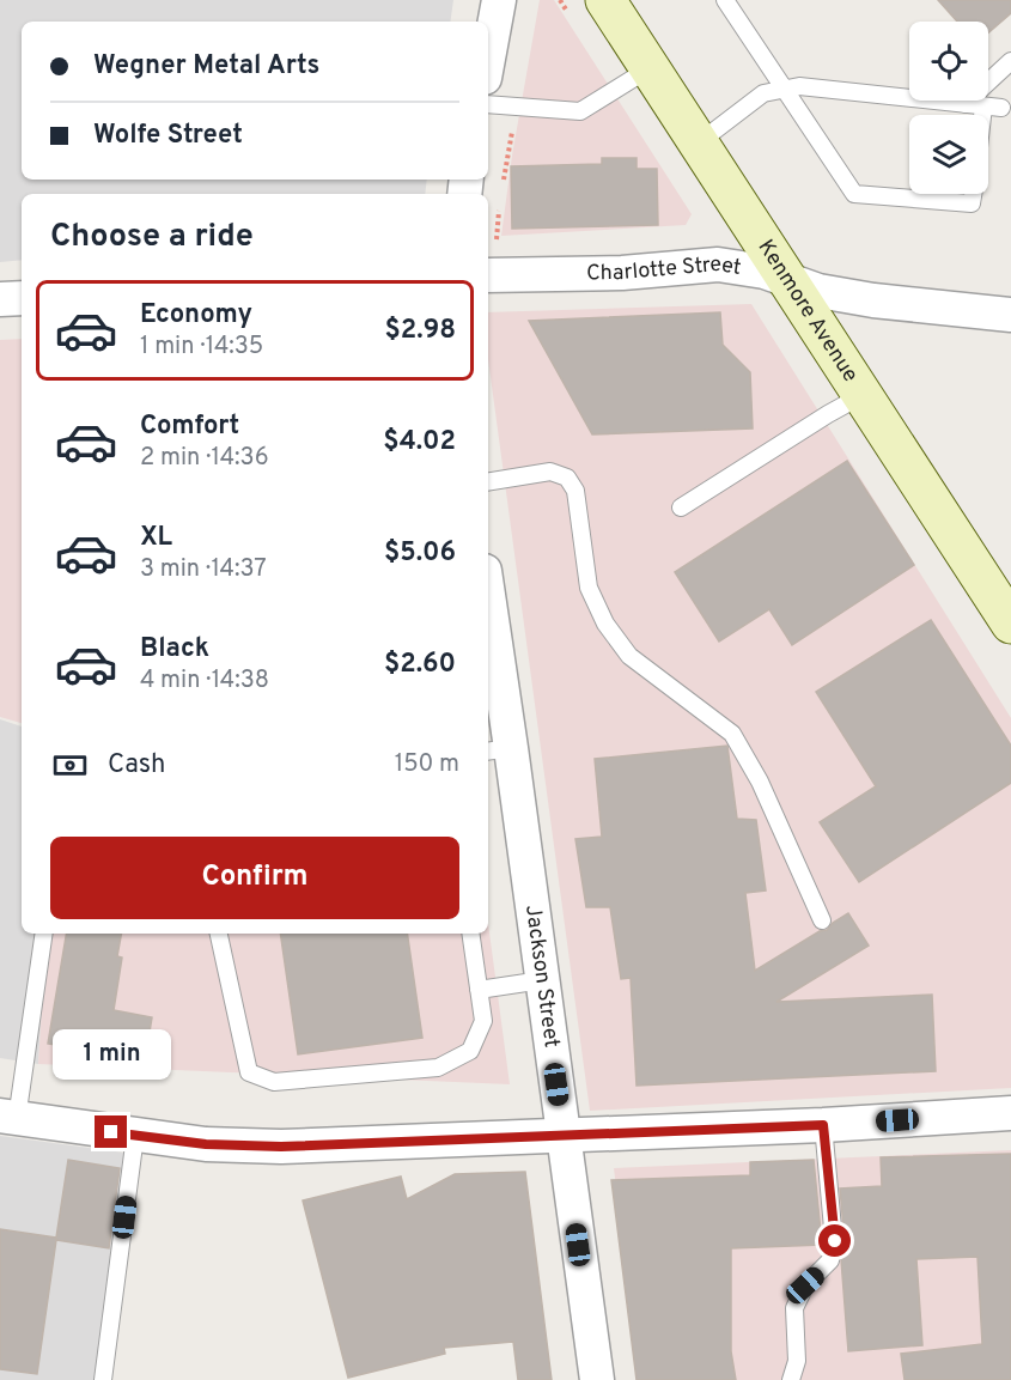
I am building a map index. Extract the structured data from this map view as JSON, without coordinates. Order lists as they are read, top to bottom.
{
  "streets": {
    "street": ["Charlotte Street", "Kenmore Avenue", "Jackson Street"]
  },
  "crossings": [
    ["Charlotte Street", "Kenmore Avenue"]
  ],
  "page": {
    "banner": ["Wegner Metal Arts", "Wolfe Street"],
    "heading": "Choose a ride",
    "list": [
      {
        "name": "Economy",
        "note": "1 min · 14:35",
        "value": "$2.98"
      },
      {
        "name": "Comfort",
        "note": "2 min · 14:36",
        "value": "$4.02"
      },
      {
        "name": "XL",
        "note": "3 min · 14:37",
        "value": "$5.06"
      },
      {
        "name": "Black",
        "note": "4 min · 14:38",
        "value": "$2.60"
      }
    ],
    "pay": ["Cash", "150 m"],
    "buttons": "Confirm",
    "bubble": "1 min"
  }
}
